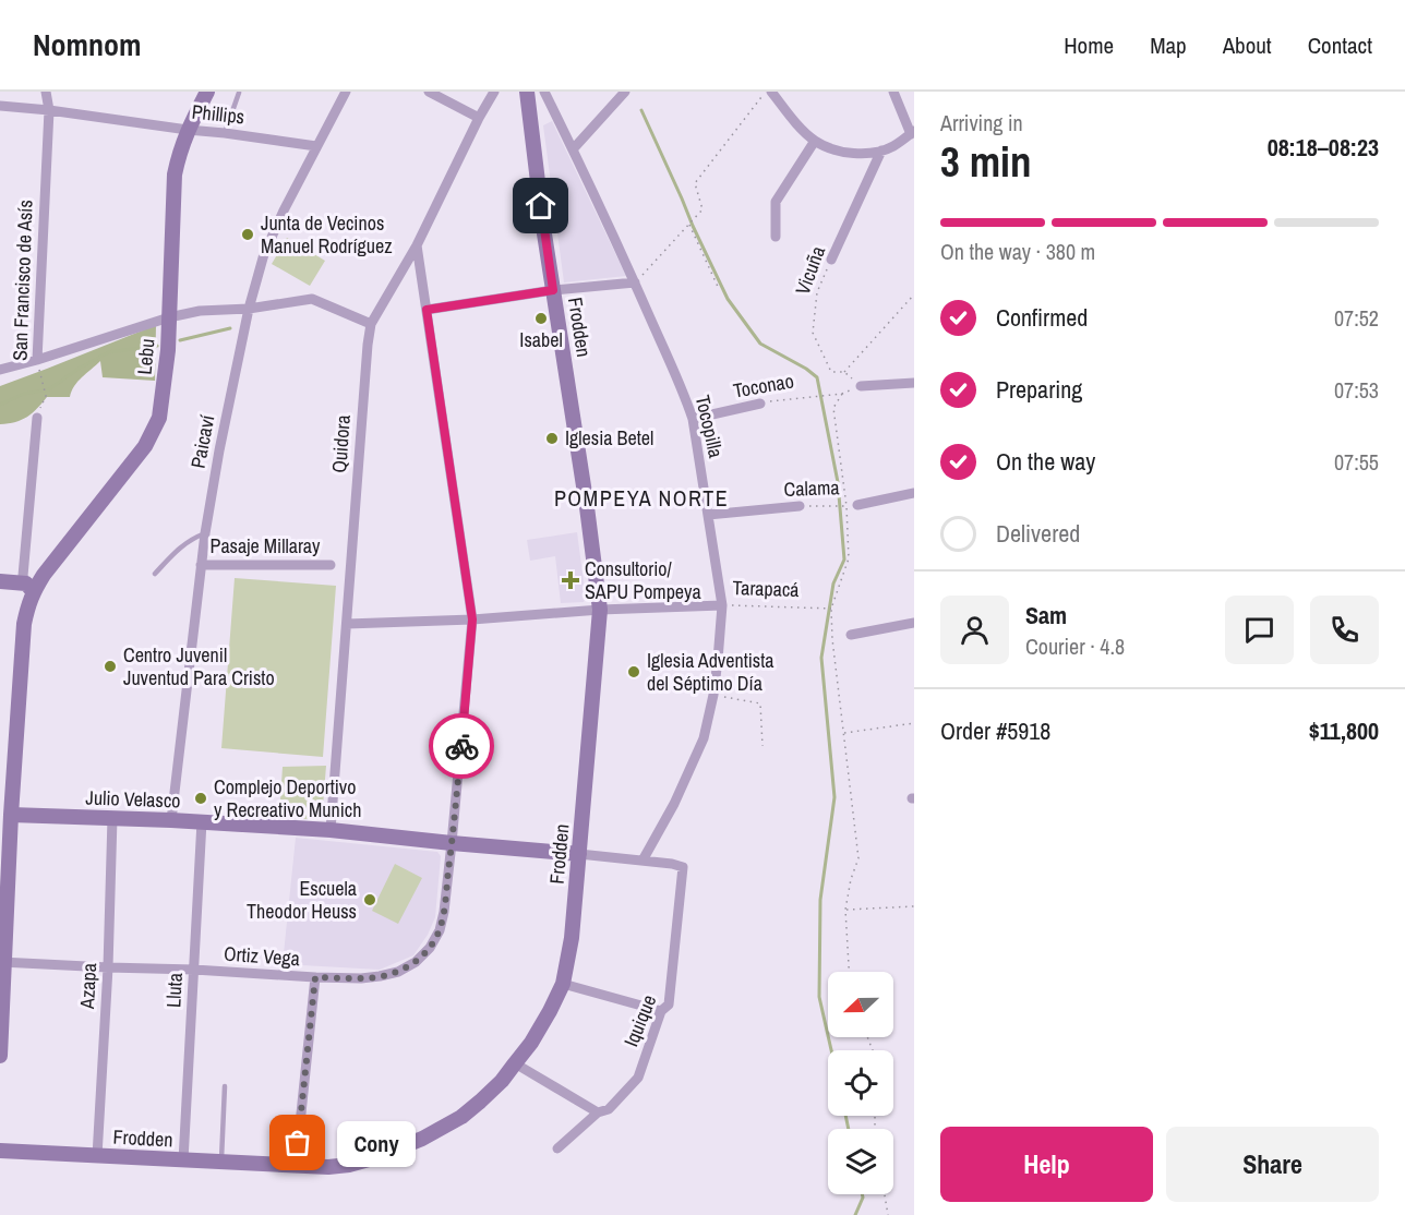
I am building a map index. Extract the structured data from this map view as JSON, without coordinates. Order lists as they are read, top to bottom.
{
  "streets": {
    "street": [
      "Phillips",
      "Vicuña",
      "San Francisco de Asís",
      "Frodden",
      "Lebu",
      "Toconao",
      "Tocopilla",
      "Paicaví",
      "Quidora",
      "Calama",
      "Pasaje Millaray",
      "Tarapacá",
      "Julio Velasco",
      "Ortiz Vega",
      "Azapa",
      "Lluta",
      "Iquique"
    ]
  },
  "crossings": [
    ["Phillips", "San Francisco de Asís"],
    ["Phillips", "Lebu"],
    ["Phillips", "Paicaví"],
    ["Frodden", "Tarapacá"],
    ["Frodden", "Julio Velasco"],
    ["Frodden", "Azapa"],
    ["Frodden", "Lluta"],
    ["Toconao", "Tocopilla"],
    ["Toconao", "Calama"],
    ["Tocopilla", "Calama"],
    ["Tocopilla", "Tarapacá"],
    ["Tocopilla", "Julio Velasco"],
    ["Paicaví", "Pasaje Millaray"],
    ["Paicaví", "Julio Velasco"],
    ["Quidora", "Tarapacá"],
    ["Quidora", "Julio Velasco"],
    ["Quidora", "Ortiz Vega"],
    ["Tarapacá", "Ortiz Vega"],
    ["Julio Velasco", "Ortiz Vega"],
    ["Julio Velasco", "Azapa"],
    ["Julio Velasco", "Lluta"],
    ["Julio Velasco", "Iquique"],
    ["Ortiz Vega", "Azapa"],
    ["Ortiz Vega", "Lluta"]
  ],
  "districts": ["POMPEYA NORTE"],
  "places": {
    "other": [
      "Junta de Vecinos Manuel Rodríguez",
      "Isabel",
      "Iglesia Betel",
      "Centro Juvenil Juventud Para Cristo",
      "Iglesia Adventista del Séptimo Día",
      "Complejo Deportivo y Recreativo Munich",
      "Escuela Theodor Heuss",
      "Cony"
    ],
    "health": ["Consultorio/ SAPU Pompeya"]
  },
  "north": "left",
  "page": {
    "header": "Nomnom",
    "nav": [
      "Home",
      "Map",
      "About",
      "Contact"
    ],
    "heading": ["3 min", "Arriving in", "08:18–08:23"],
    "panel": [
      "Sam",
      "Courier · 4.8",
      "Order #5918",
      "$11,800"
    ],
    "bar": "On the way · 380 m",
    "list": [
      ["Confirmed", "07:52"],
      ["Preparing", "07:53"],
      ["On the way", "07:55"],
      "Delivered"
    ],
    "buttons": ["Help", "Share"],
    "bubble": "Cony"
  }
}
